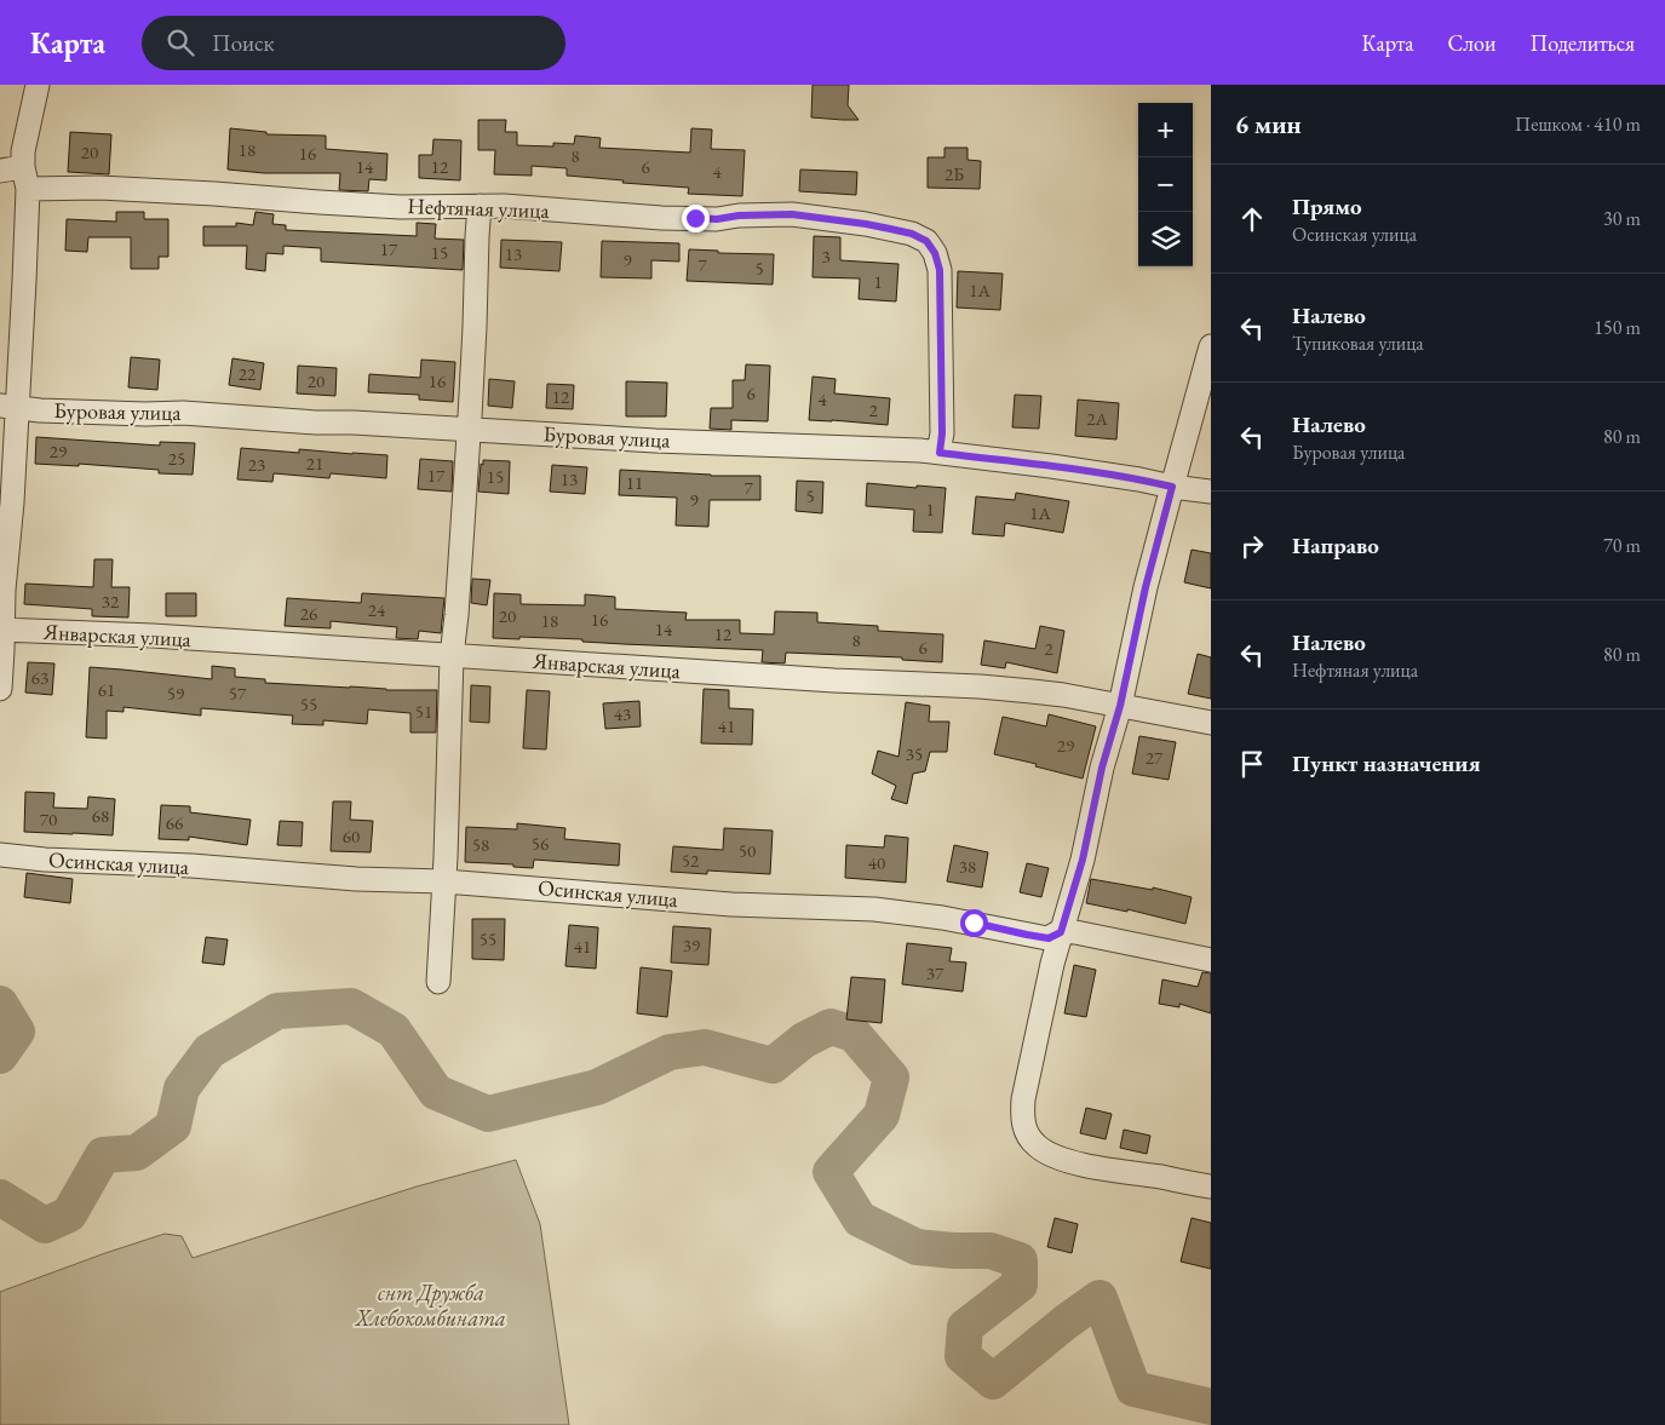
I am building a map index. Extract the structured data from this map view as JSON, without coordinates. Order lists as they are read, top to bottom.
{
  "streets": {
    "street": [
      "Нефтяная улица",
      "Буровая улица",
      "Январская улица",
      "Осинская улица"
    ]
  },
  "crossings": [
    ["Нефтяная улица", "Буровая улица"]
  ],
  "parks": ["снт Дружба Хлебокомбината"],
  "house_numbers": [
    "18",
    "20",
    "16",
    "8",
    "14",
    "12",
    "6",
    "4",
    "2Б",
    "17",
    "15",
    "13",
    "3",
    "9",
    "7",
    "5",
    "1",
    "1А",
    "22",
    "20",
    "16",
    "6",
    "12",
    "4",
    "2",
    "2А",
    "29",
    "25",
    "21",
    "23",
    "17",
    "15",
    "13",
    "11",
    "7",
    "5",
    "9",
    "1",
    "1А",
    "32",
    "24",
    "26",
    "20",
    "16",
    "18",
    "14",
    "12",
    "8",
    "6",
    "2",
    "63",
    "61",
    "59",
    "57",
    "55",
    "51",
    "43",
    "41",
    "29",
    "35",
    "27",
    "68",
    "70",
    "66",
    "60",
    "56",
    "58",
    "50",
    "52",
    "40",
    "38",
    "55",
    "39",
    "41",
    "37"
  ],
  "page": {
    "header": "Карта",
    "search": "Поиск",
    "nav": ["Карта", "Слои", "Поделиться"],
    "heading": ["6 мин", "Пешком · 410 m"],
    "map_buttons": ["+", "−"],
    "list": [
      ["Прямо", "Осинская улица", "30 m"],
      ["Налево", "Тупиковая улица", "150 m"],
      ["Налево", "Буровая улица", "80 m"],
      ["Направо", "70 m"],
      ["Налево", "Нефтяная улица", "80 m"],
      "Пункт назначения"
    ]
  }
}
